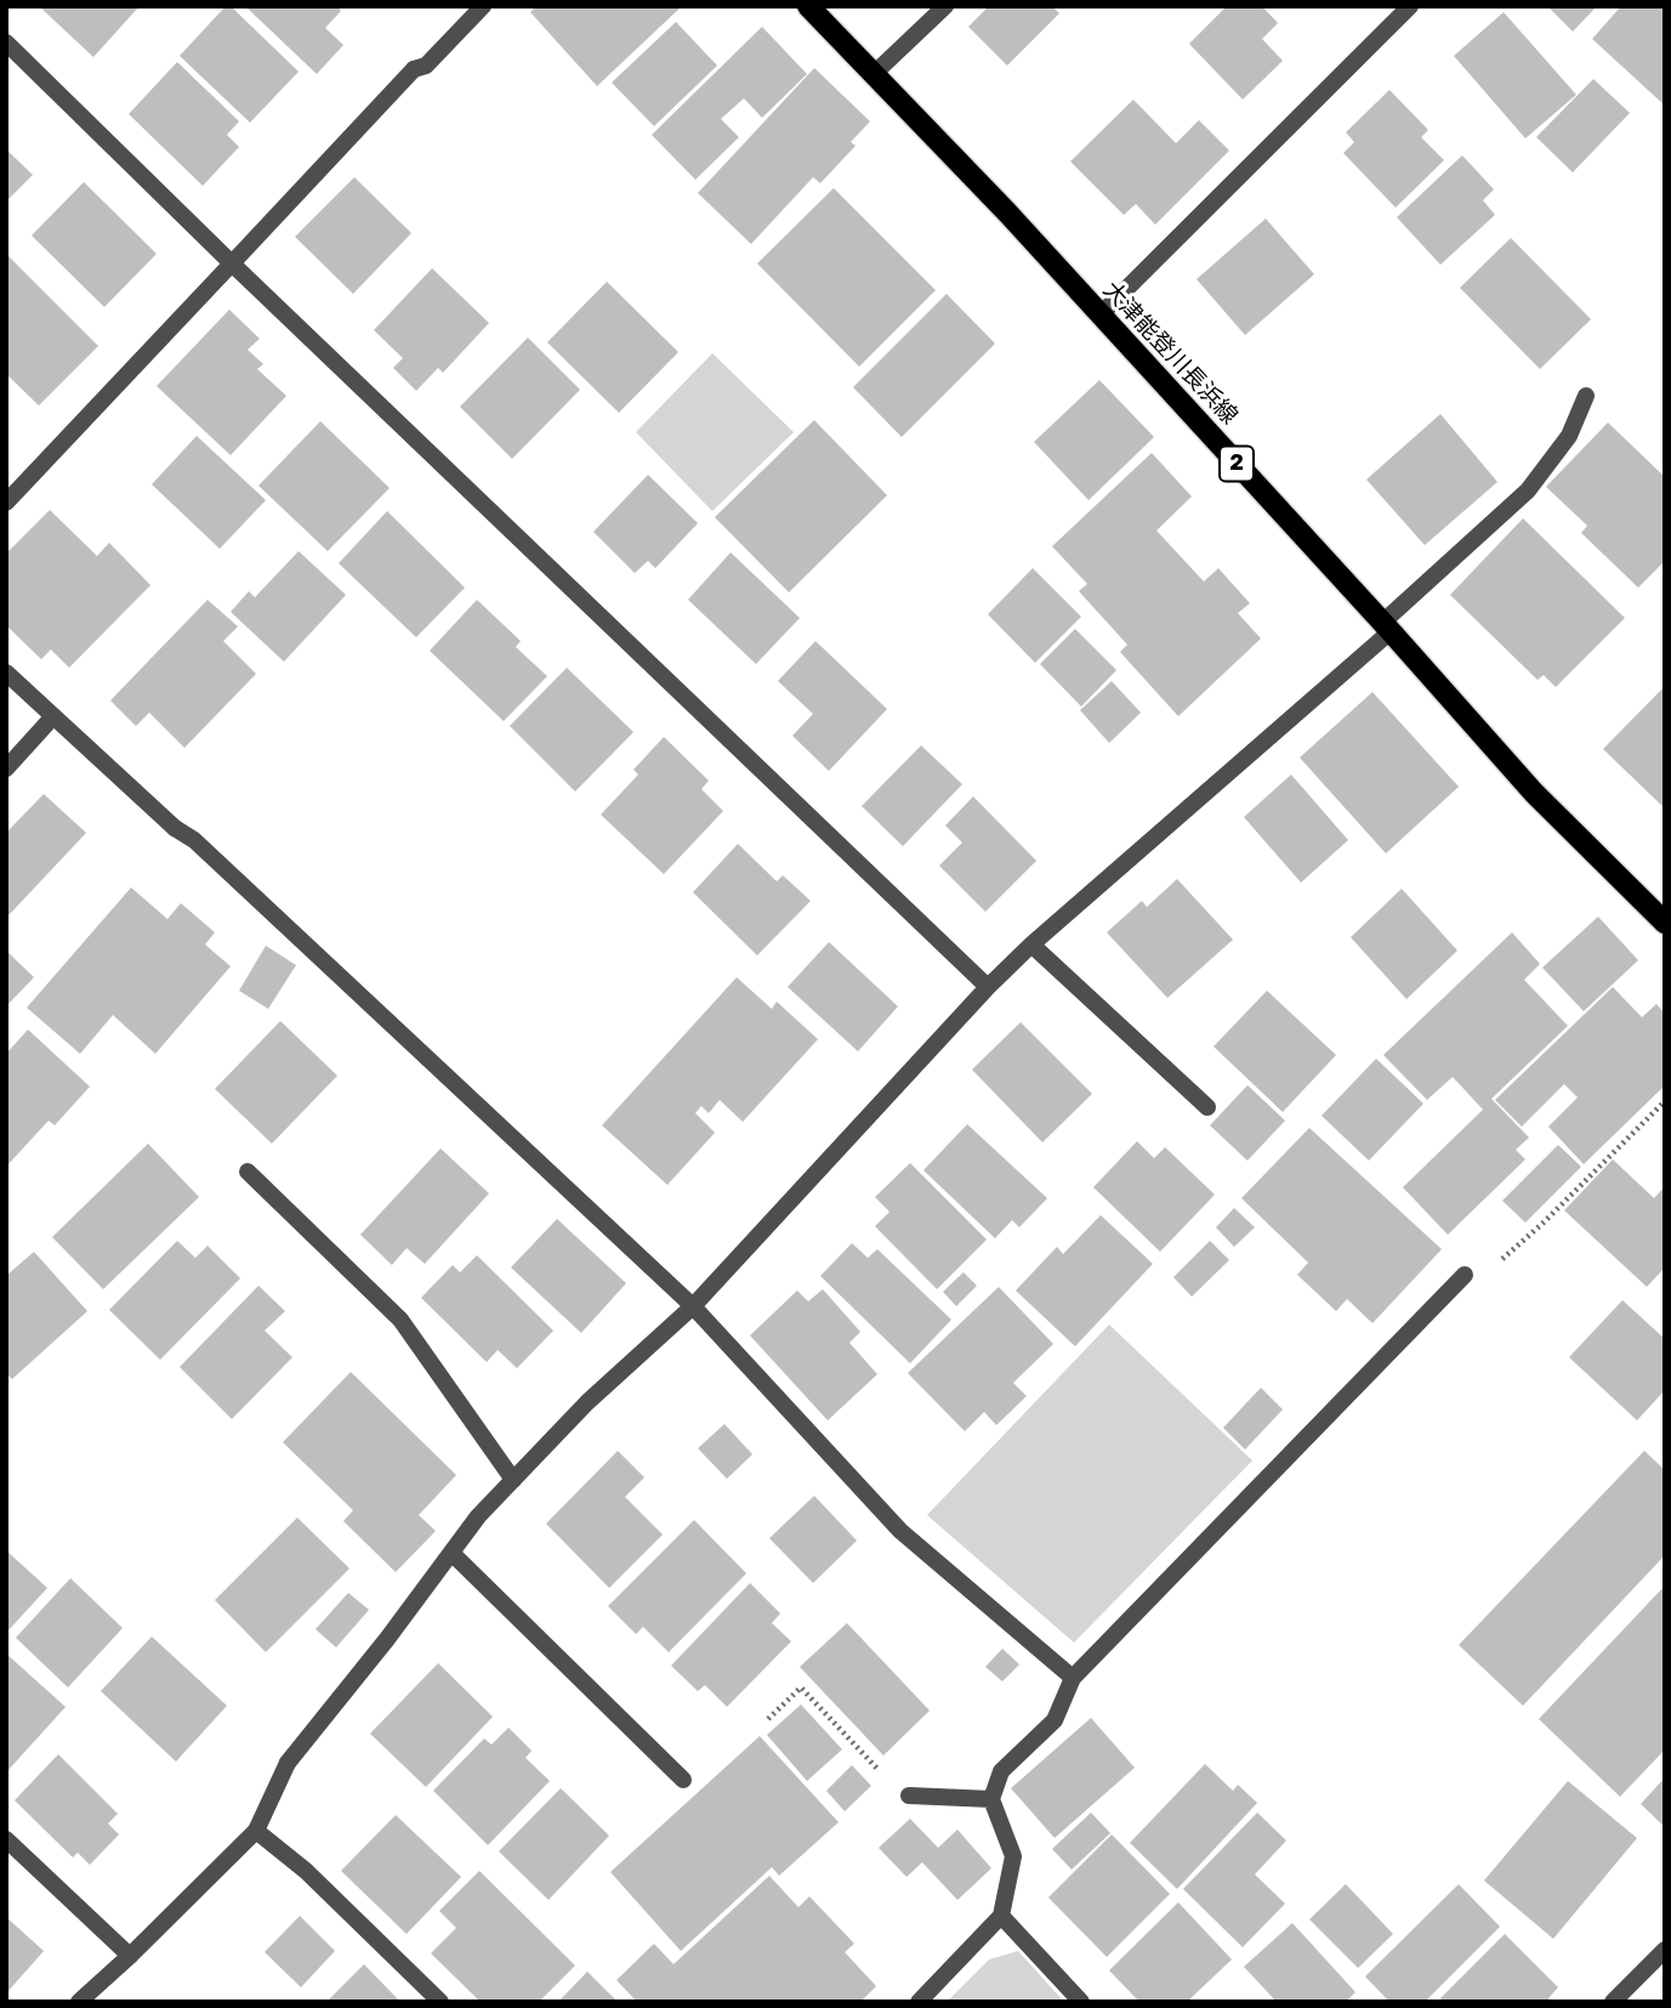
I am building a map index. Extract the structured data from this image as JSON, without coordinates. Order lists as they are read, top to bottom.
{
  "streets": {
    "main road": ["大津能登川長浜線", "2"]
  }
}
